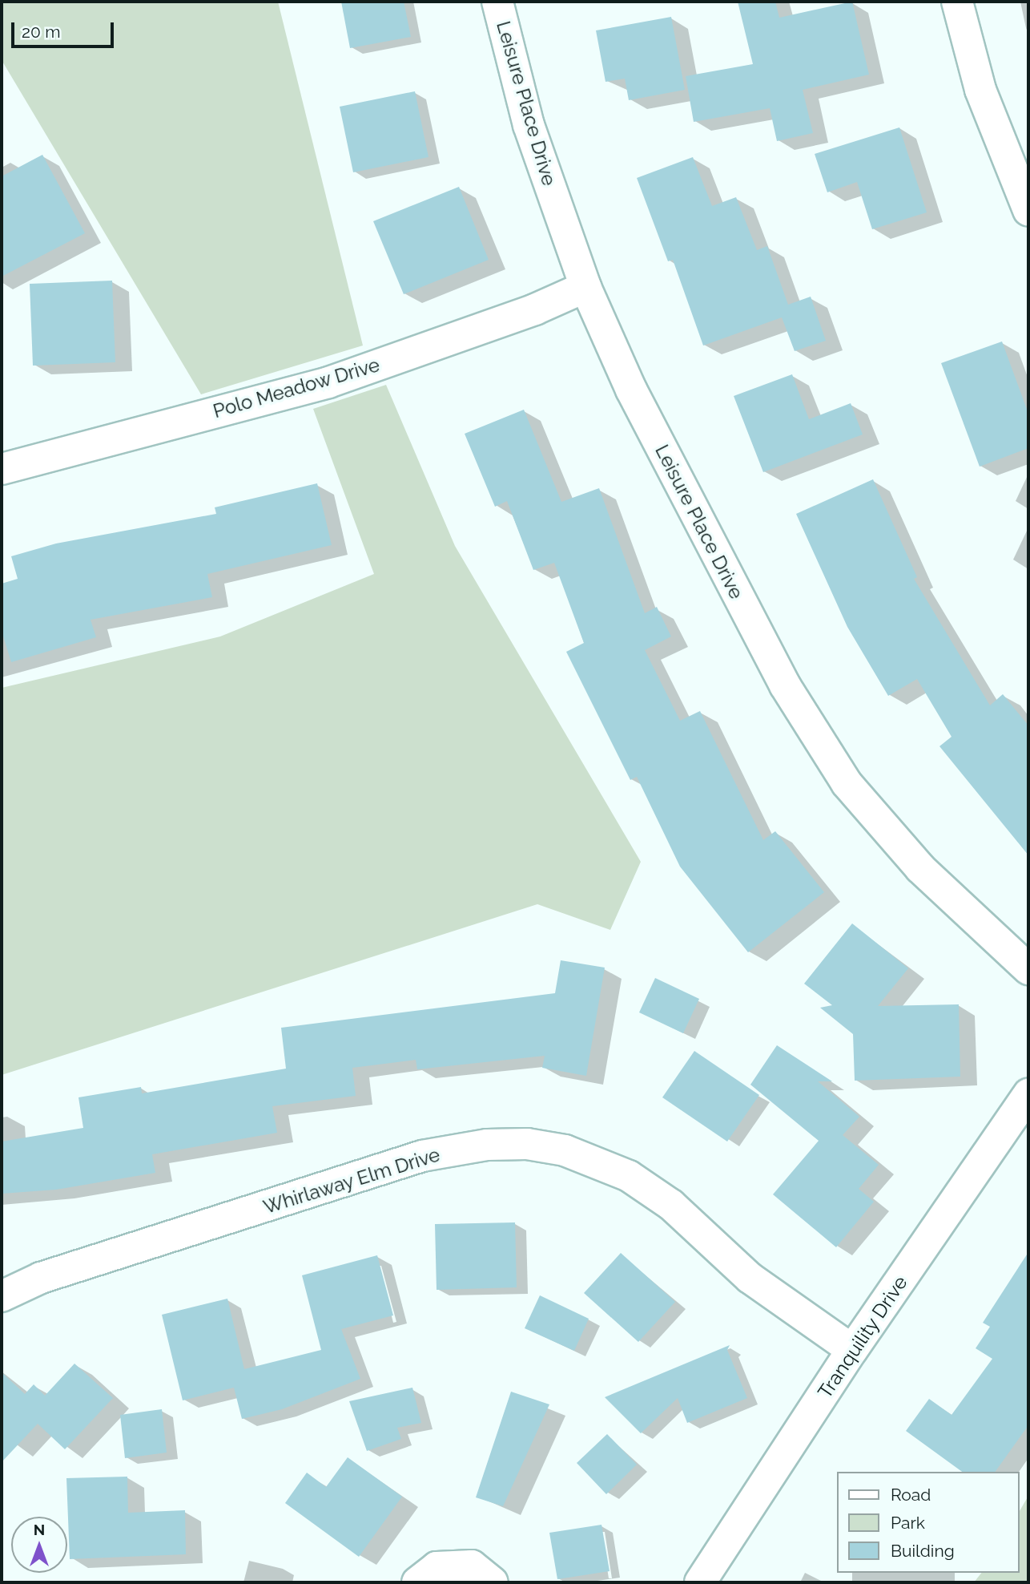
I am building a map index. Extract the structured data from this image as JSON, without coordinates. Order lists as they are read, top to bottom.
{
  "streets": {
    "street": [
      "Leisure Place Drive",
      "Polo Meadow Drive",
      "Whirlaway Elm Drive",
      "Tranquility Drive"
    ]
  },
  "crossings": [
    ["Leisure Place Drive", "Polo Meadow Drive"],
    ["Whirlaway Elm Drive", "Tranquility Drive"]
  ],
  "legend": ["Road", "Park", "Building"],
  "scale_bar": "20 m",
  "north": "top"
}
